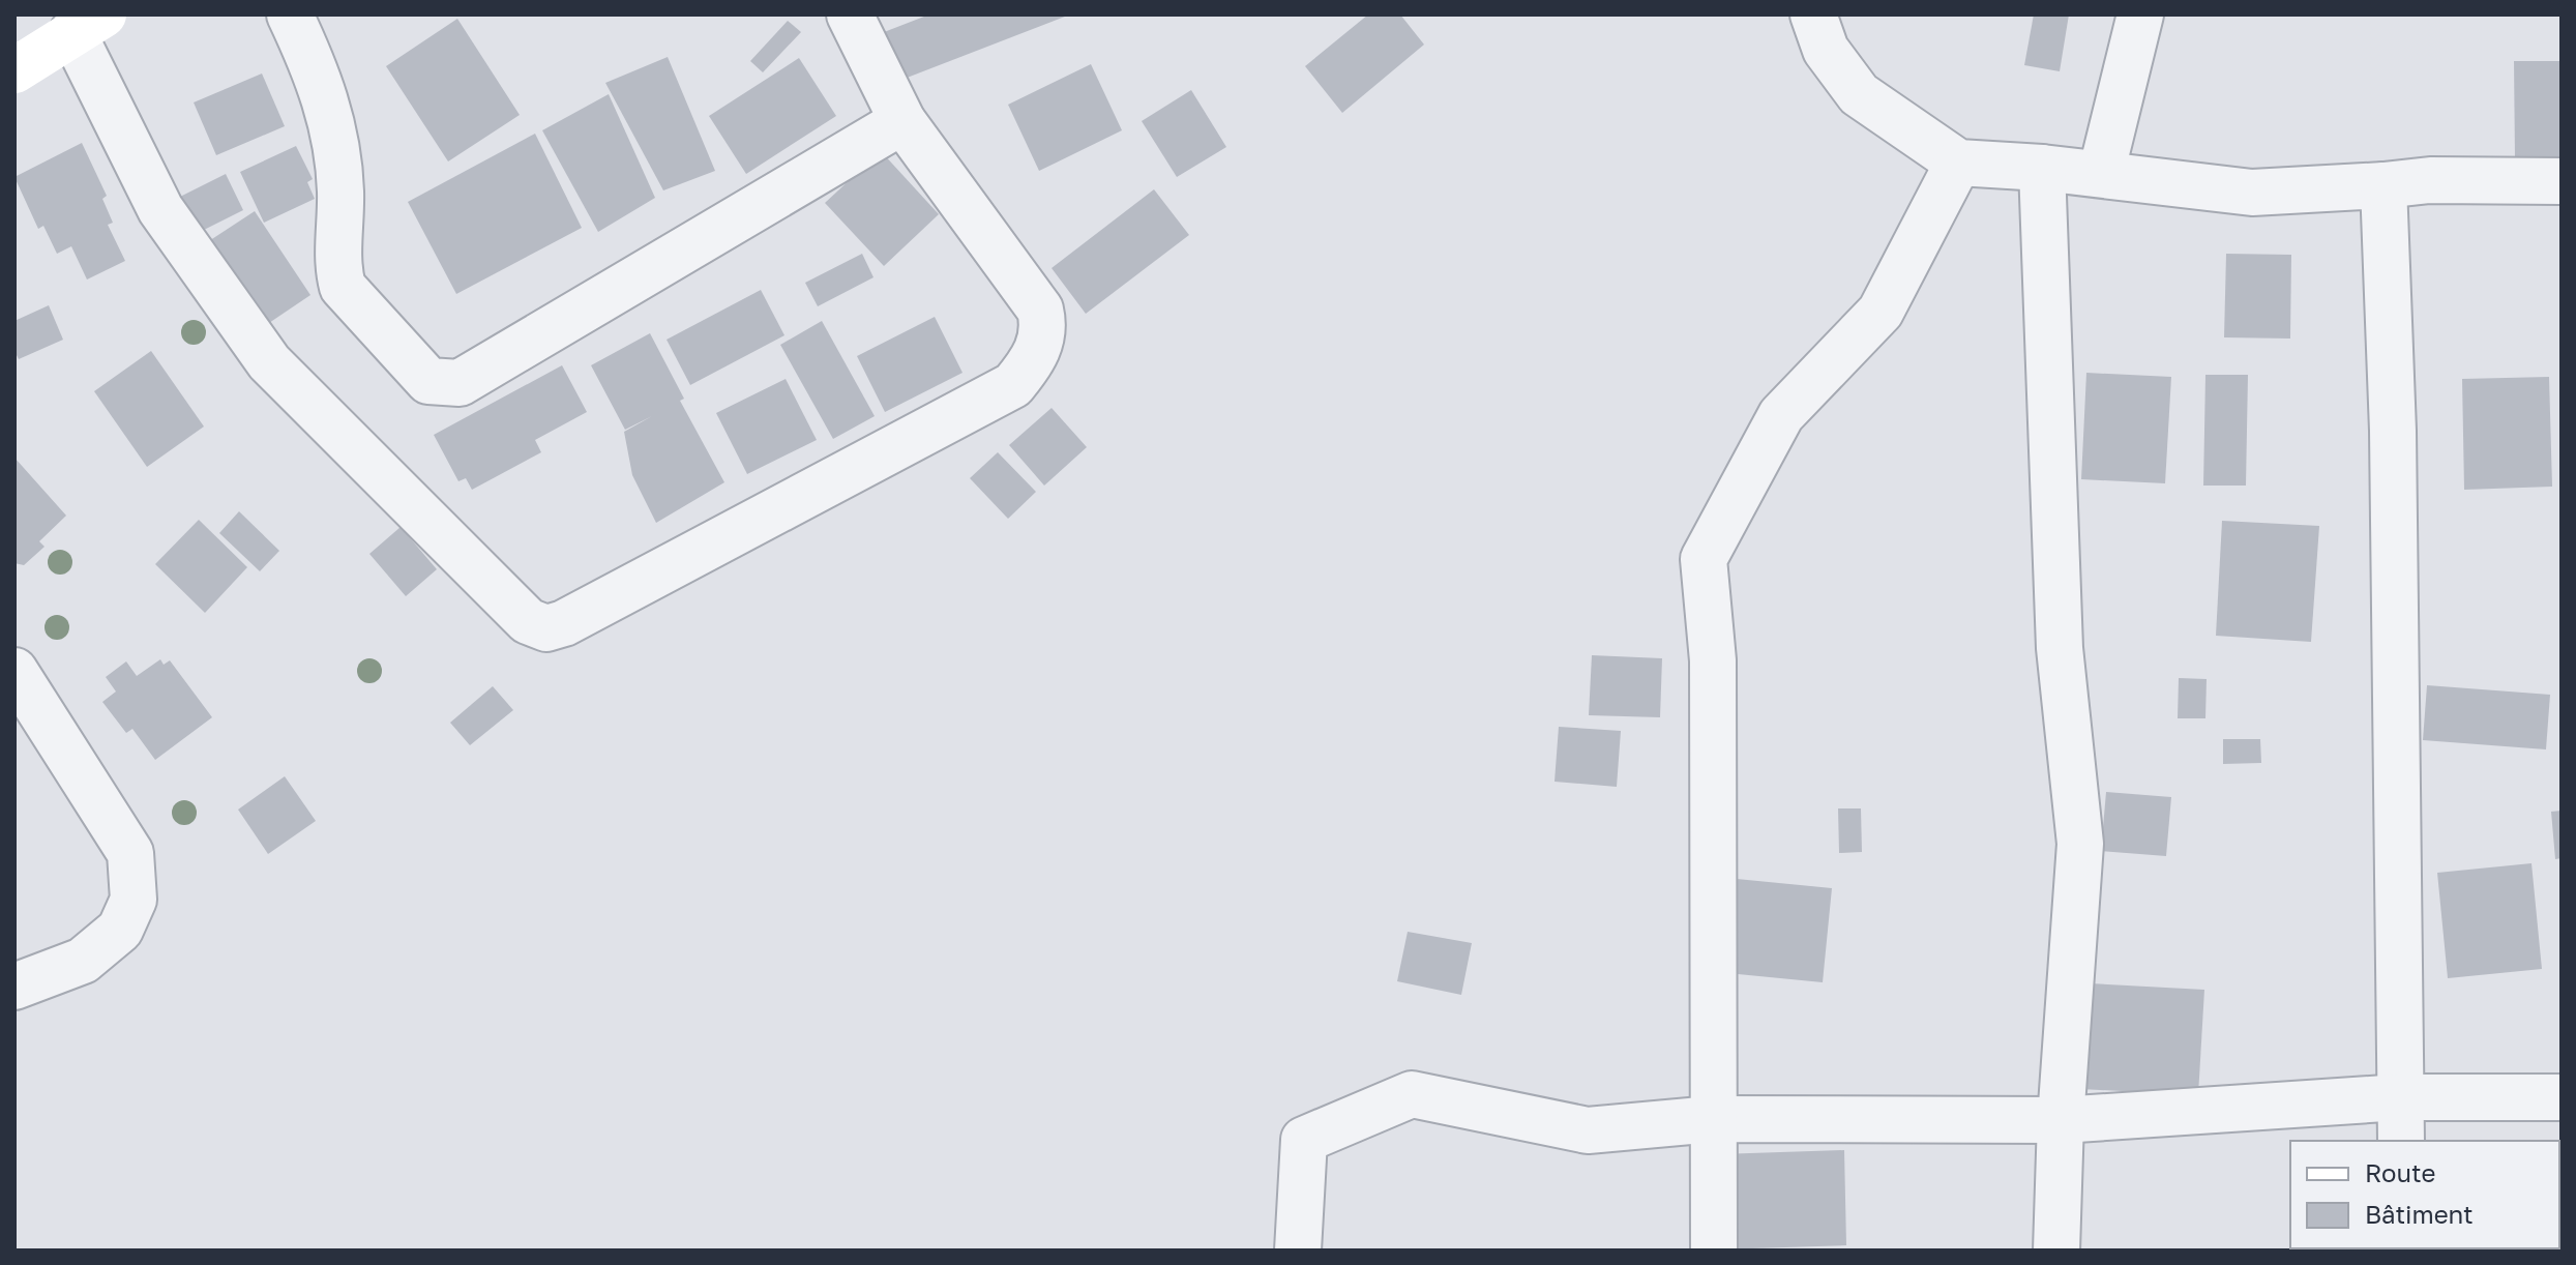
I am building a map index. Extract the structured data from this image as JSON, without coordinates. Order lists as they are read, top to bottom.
{
  "legend": ["Route", "Bâtiment"]
}
